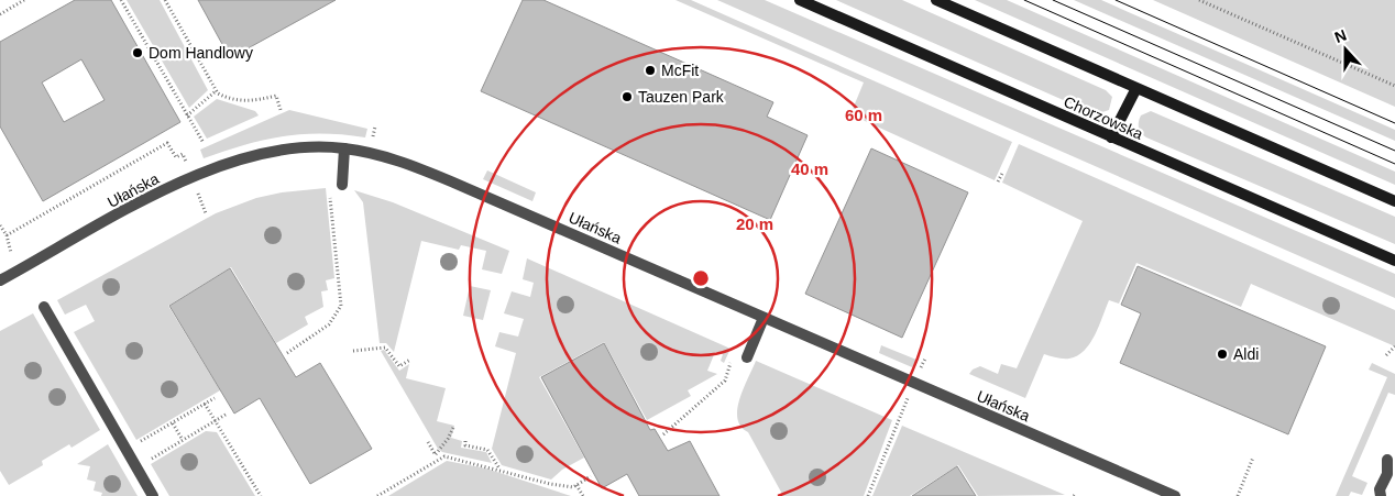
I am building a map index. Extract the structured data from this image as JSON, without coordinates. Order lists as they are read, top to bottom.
{
  "streets": {
    "main road": ["Chorzowska"],
    "street": ["Ułańska"]
  },
  "places": [
    "Dom Handlowy",
    "McFit",
    "Tauzen Park",
    "Aldi"
  ],
  "north": "top",
  "rings": ["60 m", "40 m", "20 m"]
}
